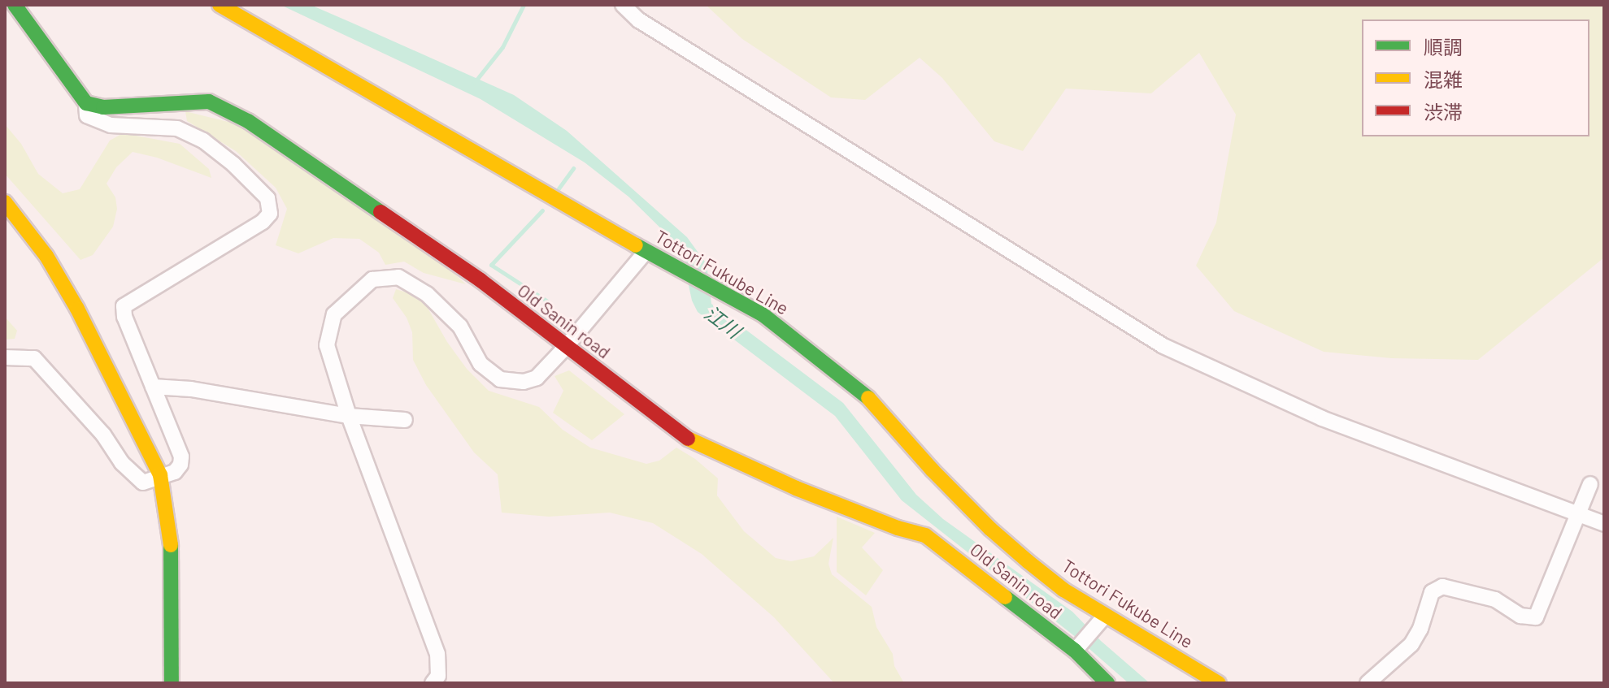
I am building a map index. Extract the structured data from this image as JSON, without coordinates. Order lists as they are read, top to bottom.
{
  "streets": {
    "street": ["Tottori Fukube Line", "Old Sanin road"]
  },
  "water": ["江川"],
  "legend": ["順調", "混雑", "渋滞"]
}
